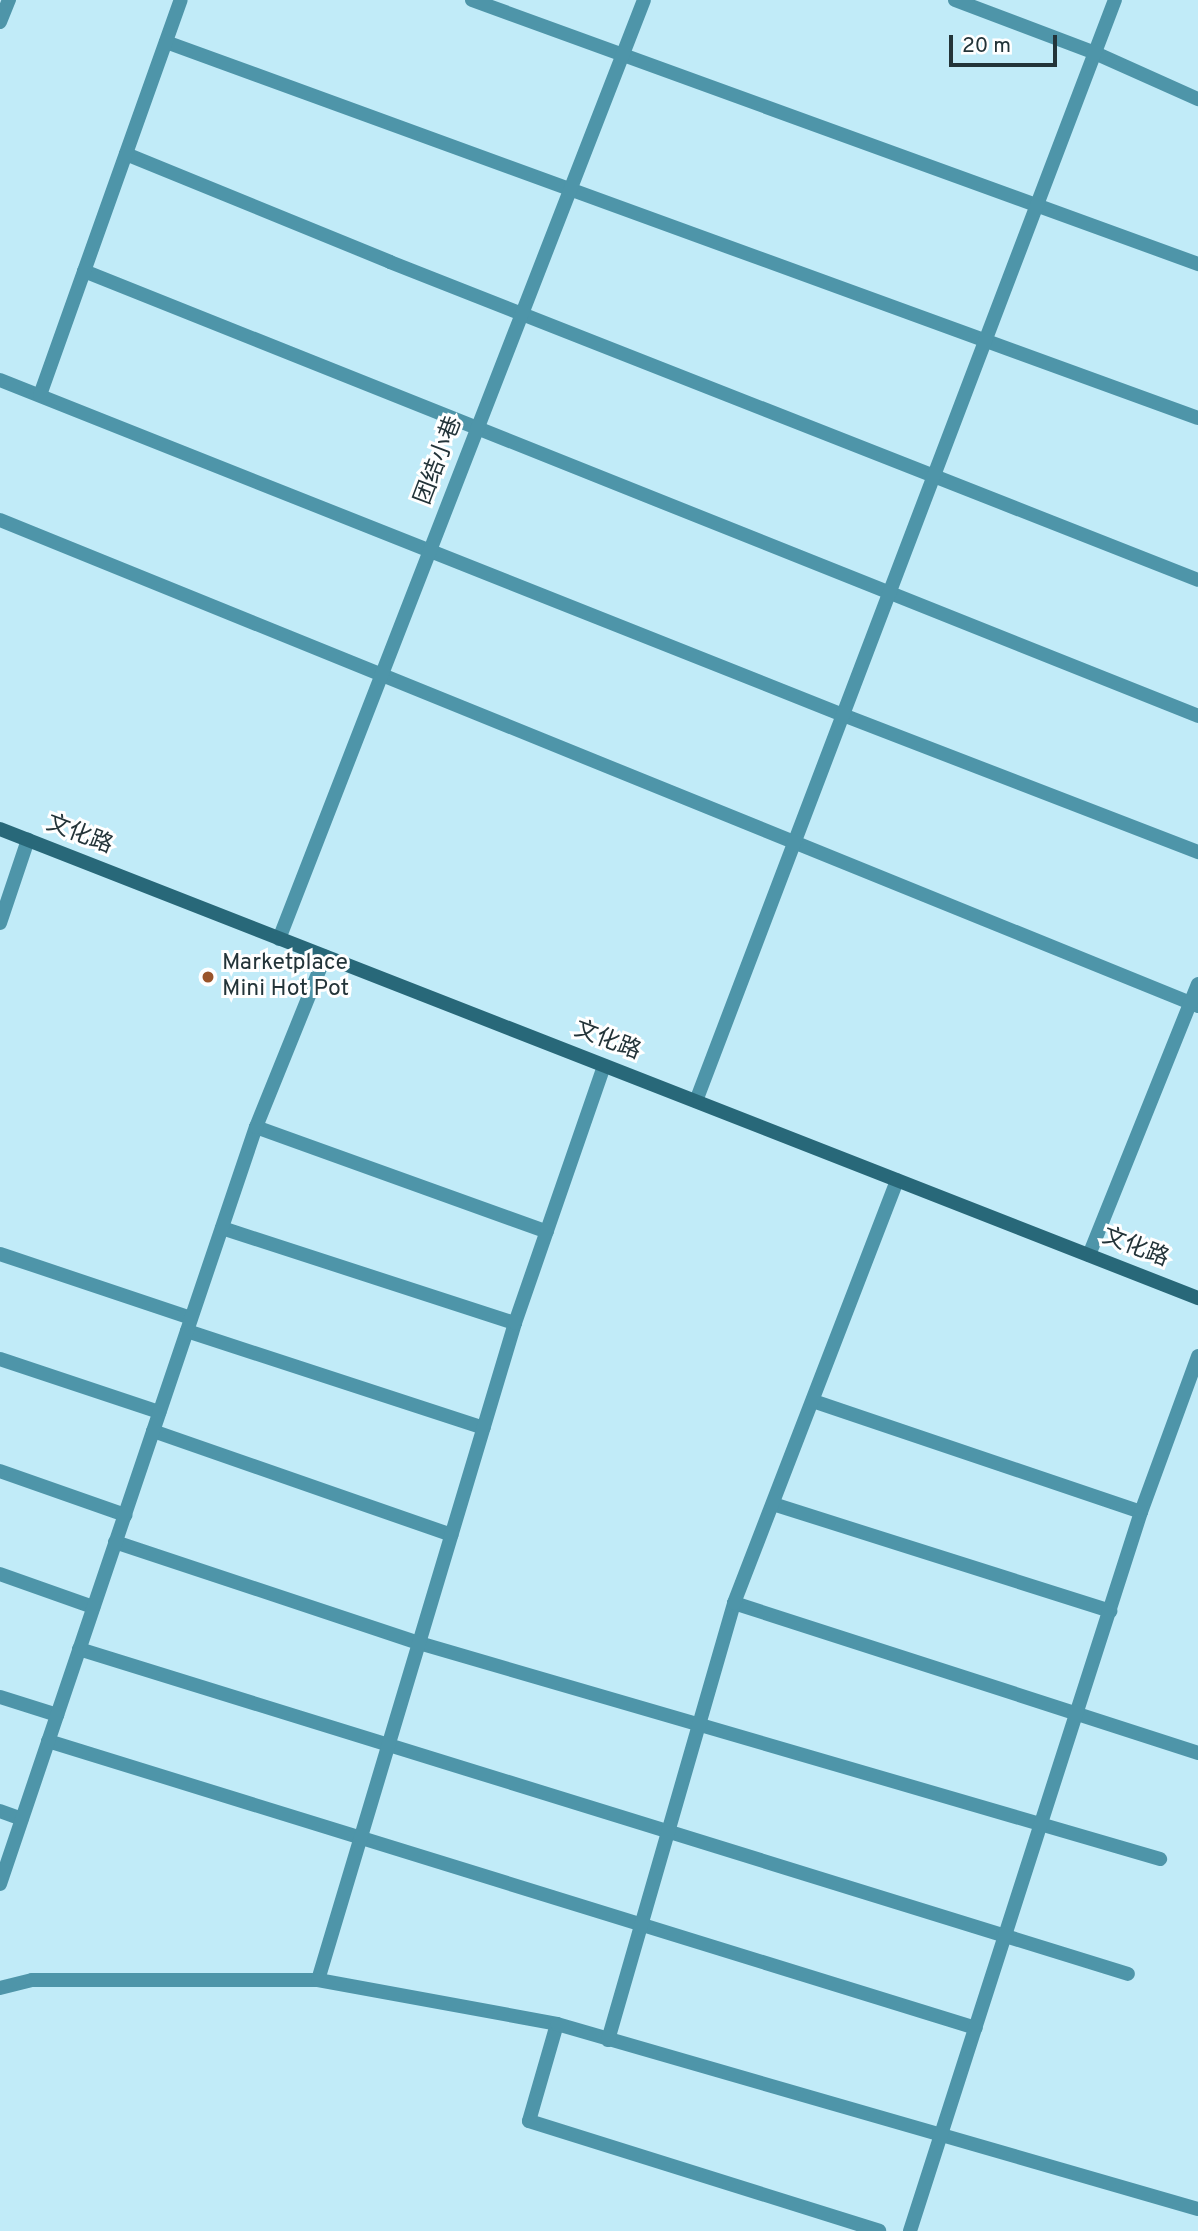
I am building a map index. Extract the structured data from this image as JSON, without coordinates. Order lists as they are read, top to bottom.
{
  "streets": {
    "main road": ["文化路"],
    "street": ["团结小巷"]
  },
  "crossings": [
    ["团结小巷", "文化路"]
  ],
  "places": ["Marketplace Mini Hot Pot"],
  "scale_bar": "20 m"
}
